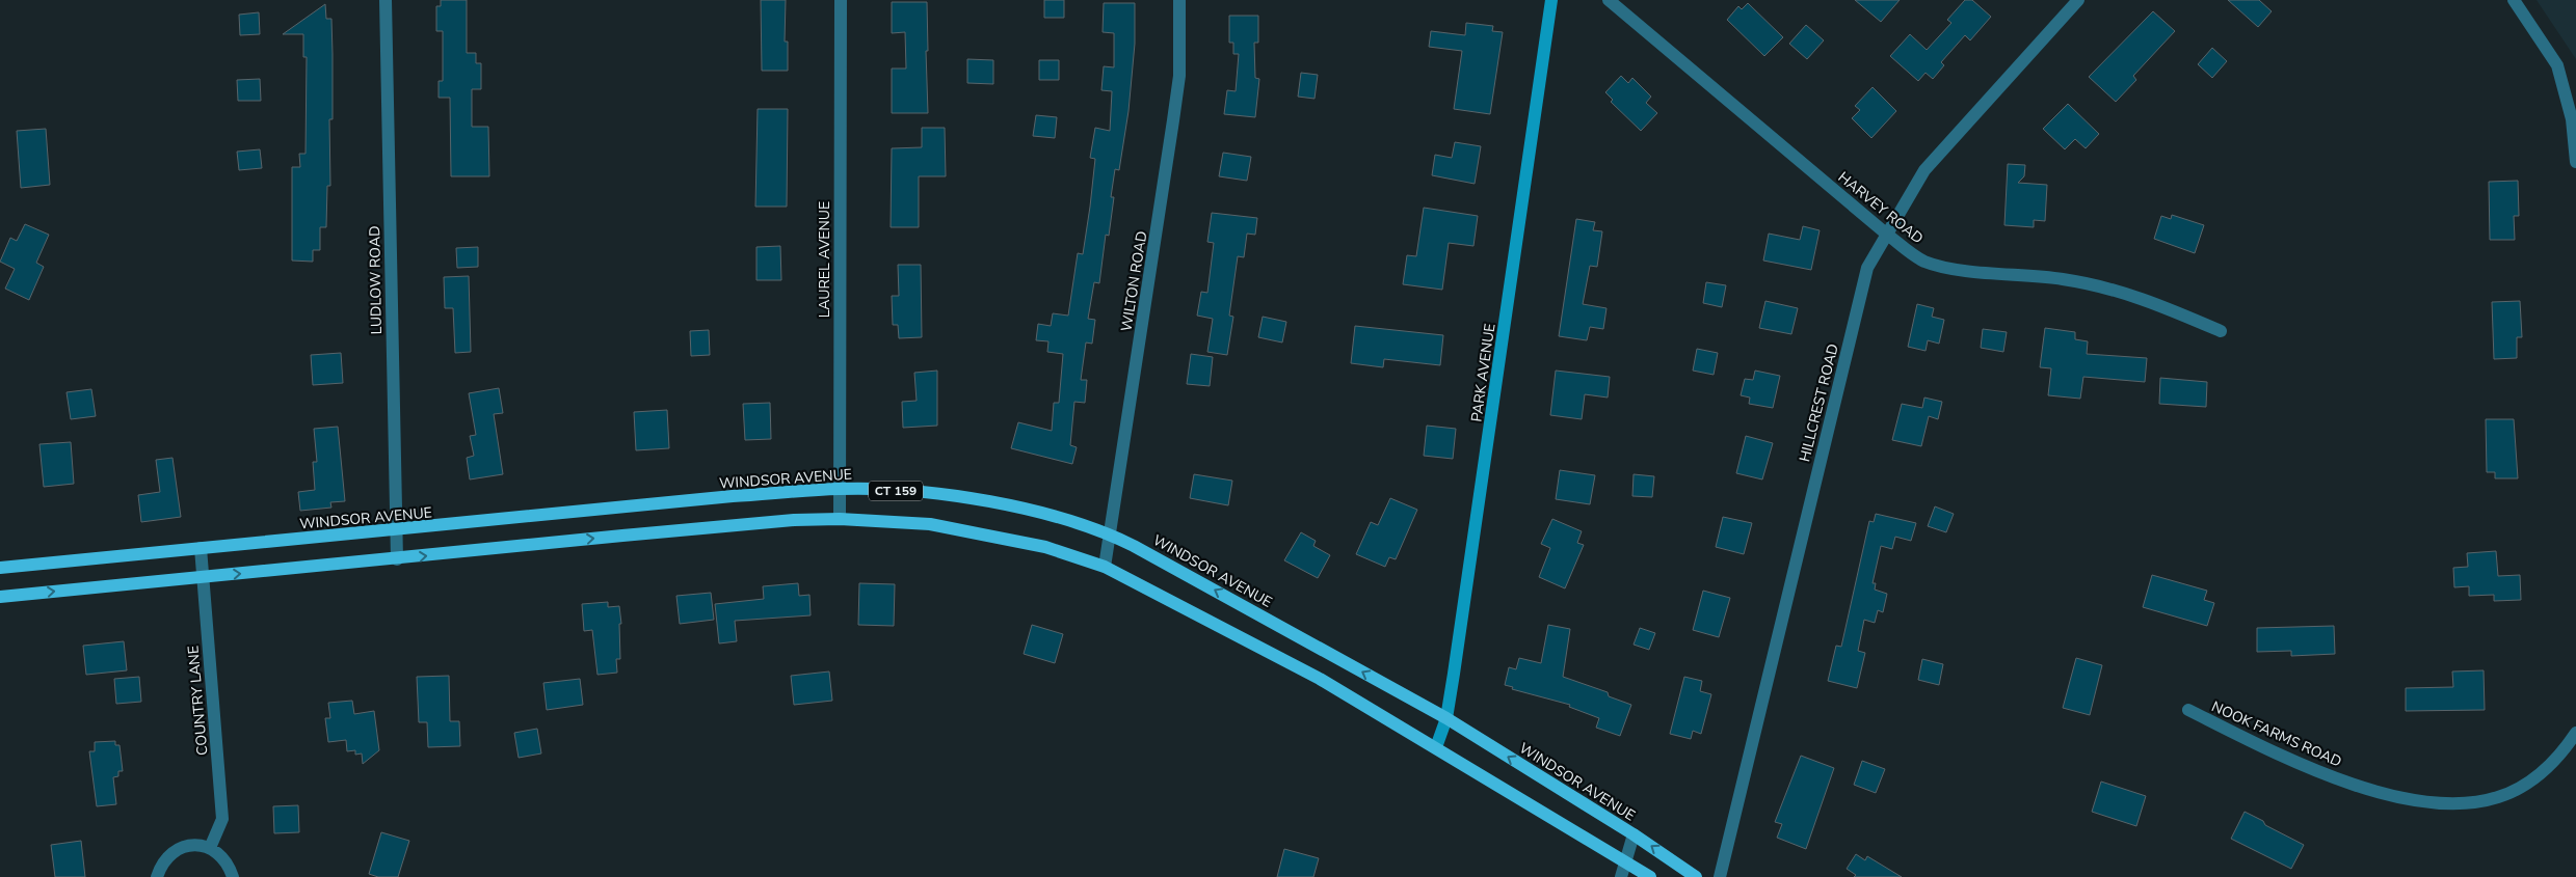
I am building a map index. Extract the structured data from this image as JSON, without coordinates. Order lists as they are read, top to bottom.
{
  "streets": {
    "main road": ["PARK AVENUE", "WINDSOR AVENUE", "CT 159"],
    "street": [
      "HARVEY ROAD",
      "LAUREL AVENUE",
      "LUDLOW ROAD",
      "WILTON ROAD",
      "HILLCREST ROAD",
      "COUNTRY LANE",
      "NOOK FARMS ROAD"
    ]
  },
  "crossings": [
    ["HARVEY ROAD", "HILLCREST ROAD"],
    ["LAUREL AVENUE", "WINDSOR AVENUE"],
    ["LAUREL AVENUE", "CT 159"],
    ["LUDLOW ROAD", "WINDSOR AVENUE"],
    ["LUDLOW ROAD", "CT 159"],
    ["WILTON ROAD", "WINDSOR AVENUE"],
    ["WILTON ROAD", "CT 159"],
    ["PARK AVENUE", "WINDSOR AVENUE"],
    ["PARK AVENUE", "CT 159"],
    ["WINDSOR AVENUE", "COUNTRY LANE"],
    ["CT 159", "COUNTRY LANE"]
  ]
}
